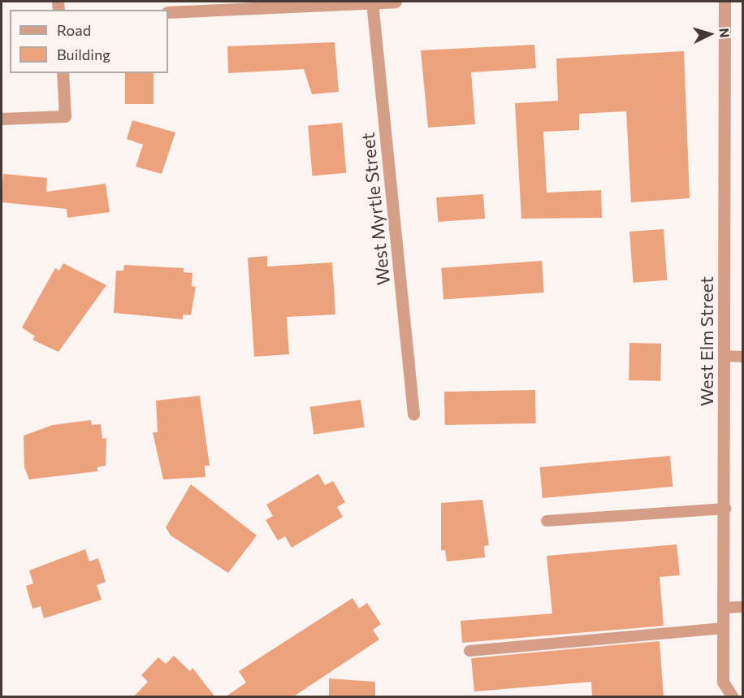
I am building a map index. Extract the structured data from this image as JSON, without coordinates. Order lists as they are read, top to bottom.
{
  "streets": {
    "street": ["West Myrtle Street", "West Elm Street"]
  },
  "legend": ["Road", "Building"],
  "north": "right"
}
